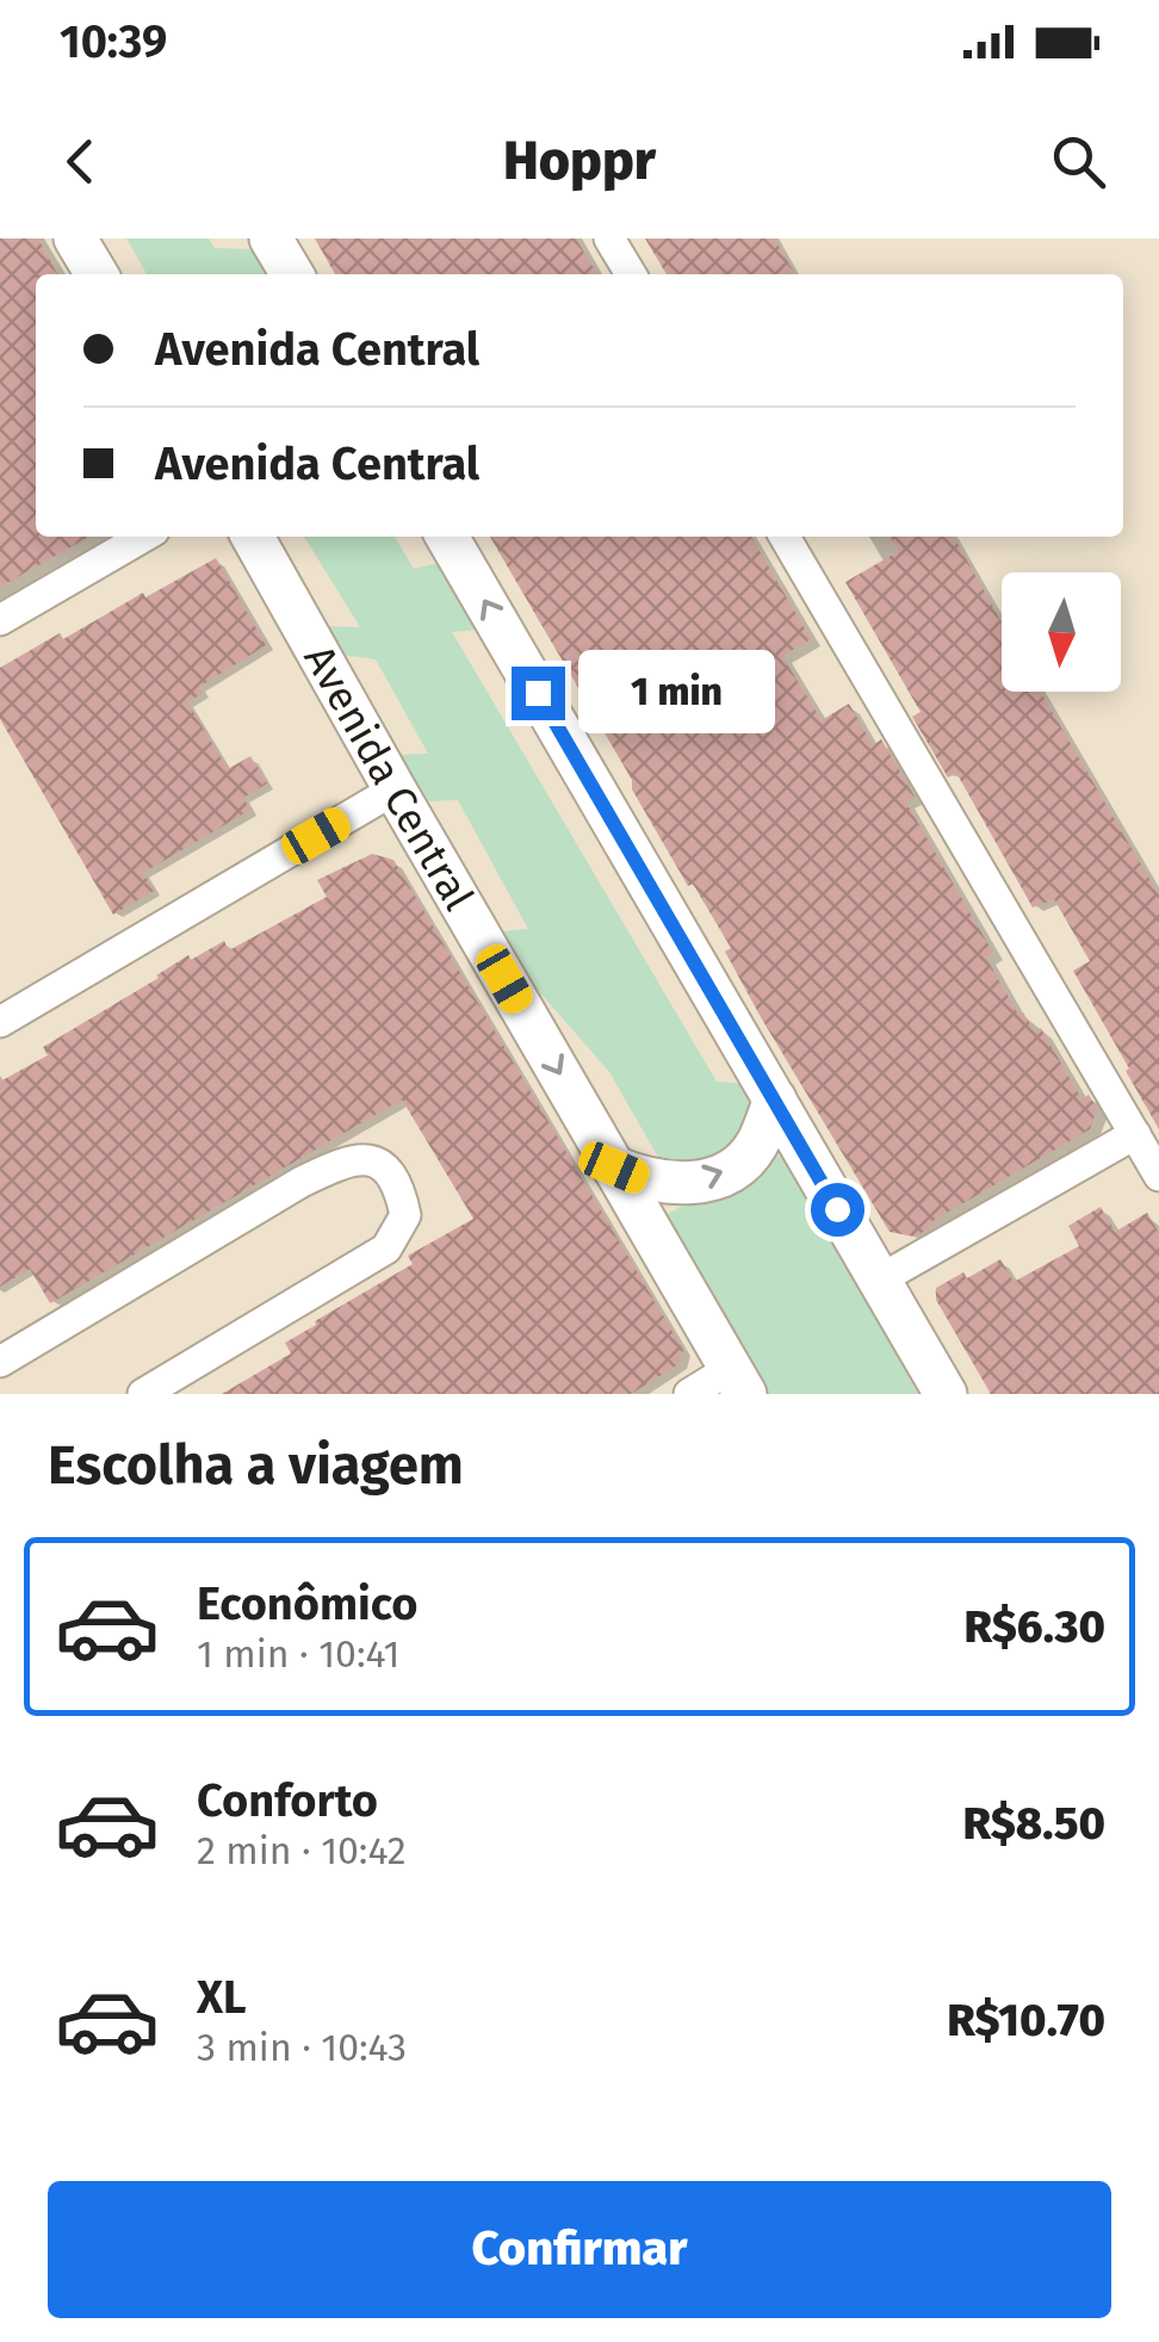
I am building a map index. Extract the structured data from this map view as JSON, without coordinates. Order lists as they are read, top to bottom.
{
  "streets": {
    "street": ["Avenida Central"]
  },
  "north": "bottom",
  "page": {
    "status": "10:39",
    "header": "Hoppr",
    "banner": ["Avenida Central", "Avenida Central"],
    "bubble": "1 min",
    "heading": "Escolha a viagem",
    "list": [
      {
        "name": "Econômico",
        "note": "1 min · 10:41",
        "value": "R$6.30"
      },
      {
        "name": "Conforto",
        "note": "2 min · 10:42",
        "value": "R$8.50"
      },
      {
        "name": "XL",
        "note": "3 min · 10:43",
        "value": "R$10.70"
      }
    ],
    "buttons": "Confirmar"
  }
}
